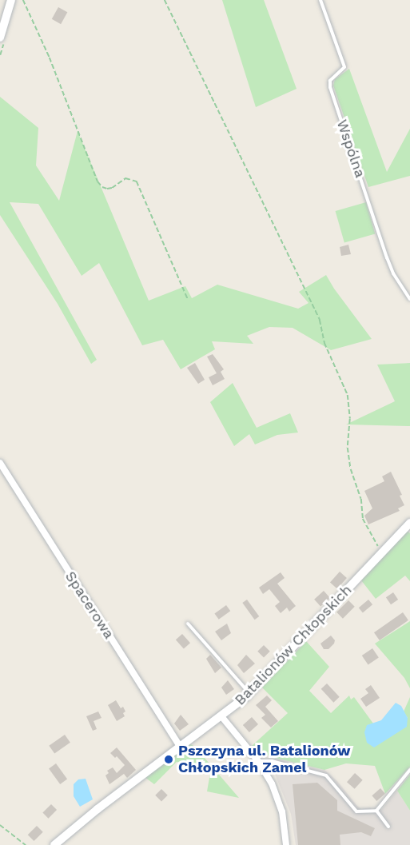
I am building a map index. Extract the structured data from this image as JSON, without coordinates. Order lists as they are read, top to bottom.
{
  "streets": {
    "street": ["Spacerowa", "Batalionów Chłopskich"],
    "lane": ["Wspólna"]
  },
  "crossings": [
    ["Spacerowa", "Batalionów Chłopskich"]
  ],
  "places": ["Pszczyna ul. Batalionów Chłopskich Zamel"]
}
